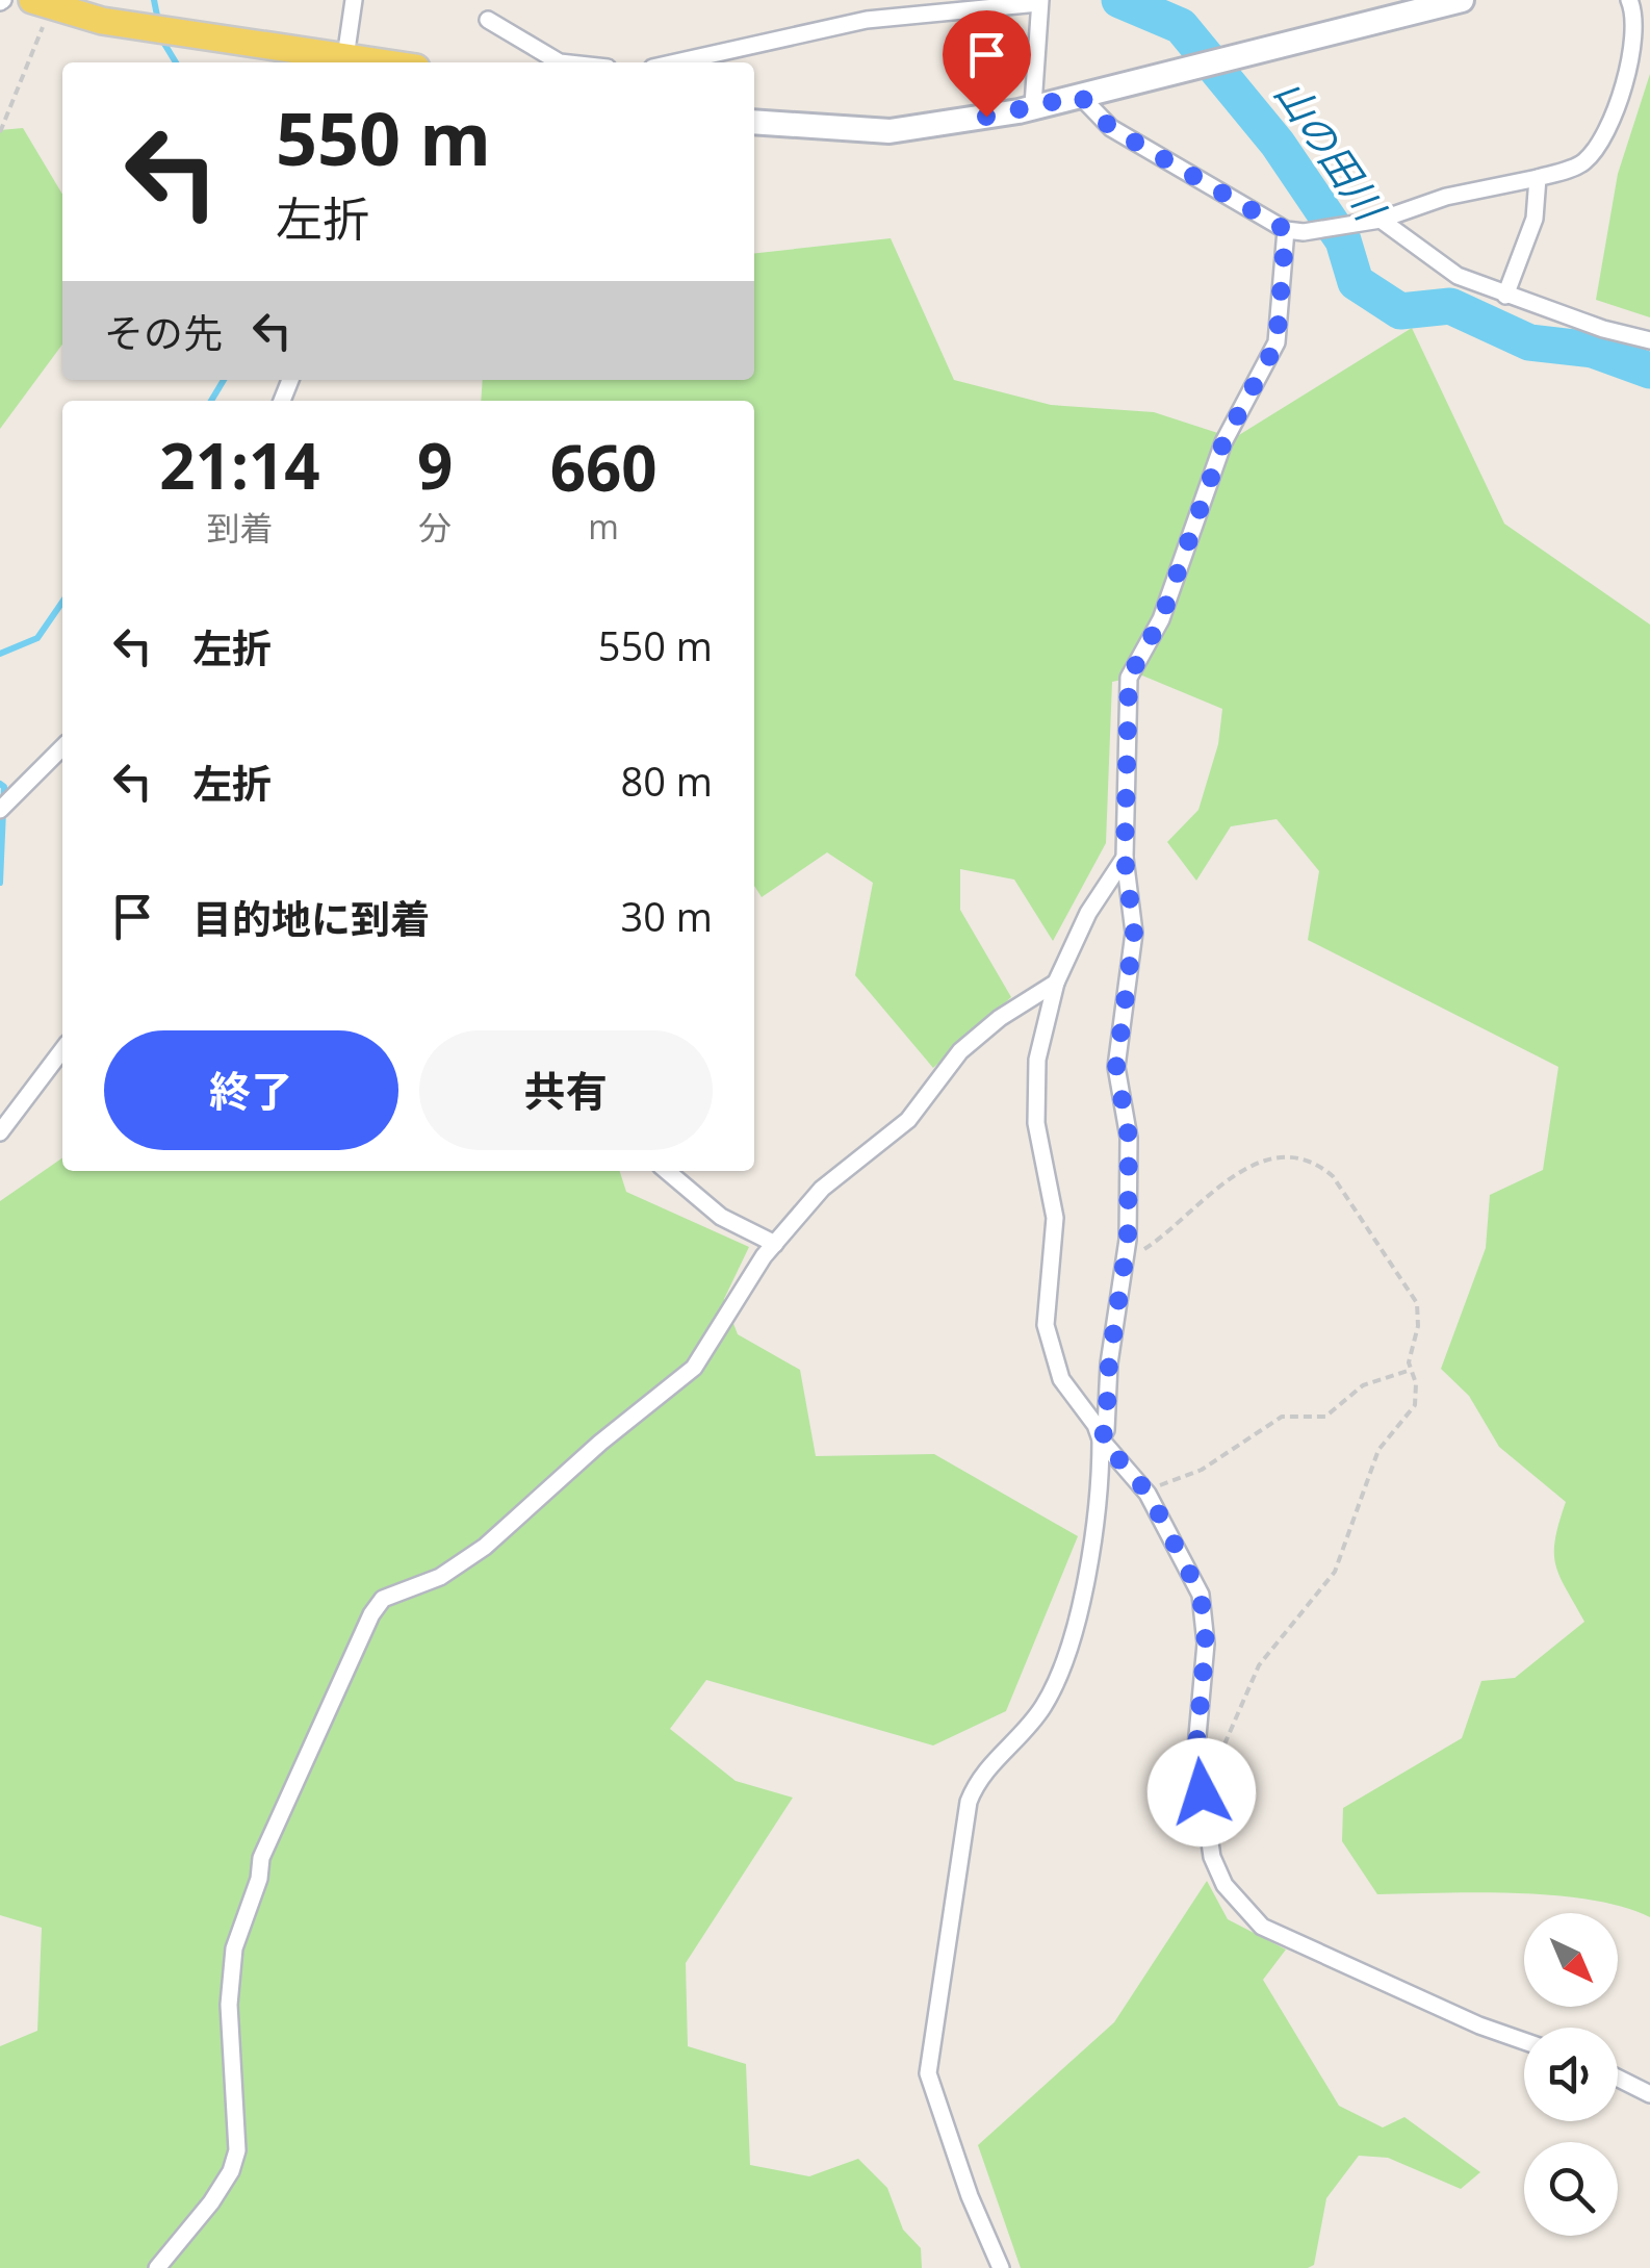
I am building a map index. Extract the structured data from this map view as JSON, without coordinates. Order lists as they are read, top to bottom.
{
  "water": ["山の田川"],
  "north": "bottom right",
  "page": {
    "turn": ["550 m", "左折"],
    "then": "その先",
    "eta": [
      "21:14",
      "到着",
      "9",
      "分",
      "660",
      "m"
    ],
    "list": [
      {
        "name": "左折",
        "value": "550 m"
      },
      {
        "name": "左折",
        "value": "80 m"
      },
      {
        "name": "目的地に到着",
        "value": "30 m"
      }
    ],
    "buttons": ["終了", "共有"]
  }
}
